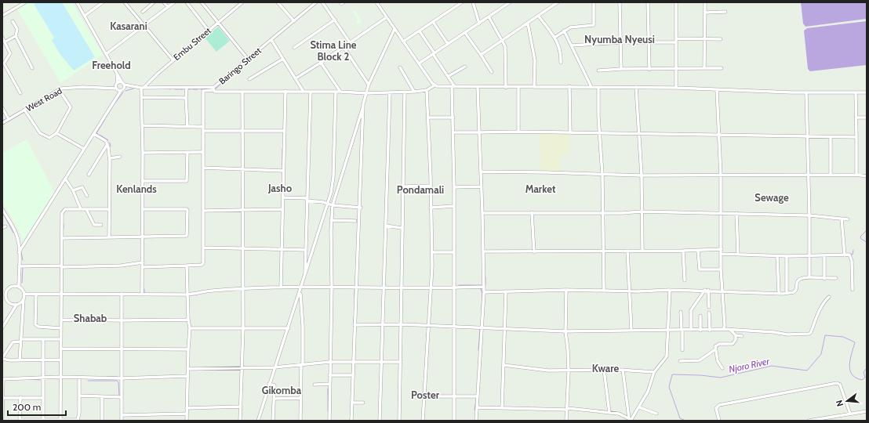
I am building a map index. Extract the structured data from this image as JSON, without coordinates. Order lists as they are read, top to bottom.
{
  "streets": {
    "street": ["Embu Street", "Baringo Street", "West Road"]
  },
  "crossings": [
    ["Embu Street", "Baringo Street"],
    ["Baringo Street", "West Road"]
  ],
  "districts": [
    "Kasarani",
    "Nyumba Nyeusi",
    "Stima Line Block 2",
    "Freehold",
    "Jasho",
    "Kenlands",
    "Market",
    "Pondamali",
    "Sewage",
    "Shabab",
    "Kware",
    "Gikomba",
    "Poster"
  ],
  "water": ["Njoro River"],
  "scale_bar": "200 m",
  "north": "left"
}
